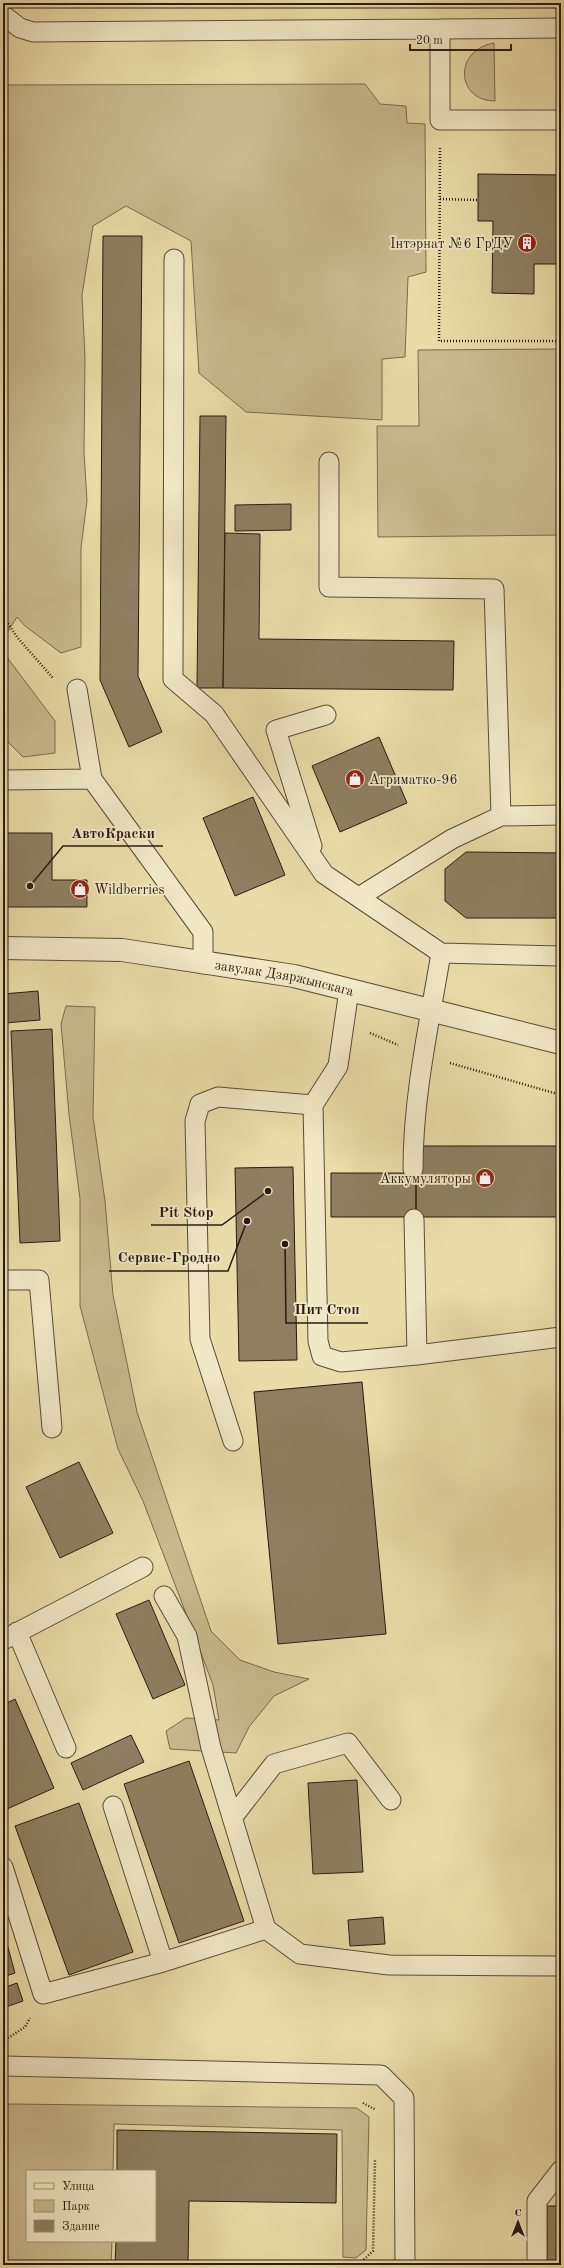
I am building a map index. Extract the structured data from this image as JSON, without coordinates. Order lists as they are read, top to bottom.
{
  "streets": {
    "street": ["завулак Дзяржынскага"]
  },
  "places": {
    "building": ["Інтэрнат №6 ГрДУ"],
    "shop": ["Агриматко-96", "Wildberries", "Аккумуляторы"],
    "other": [
      "АвтоКраски",
      "Pit Stop",
      "Сервис-Гродно",
      "Пит Стоп"
    ]
  },
  "legend": ["Улица", "Парк", "Здание"],
  "scale_bar": "20 m",
  "north": "top"
}
